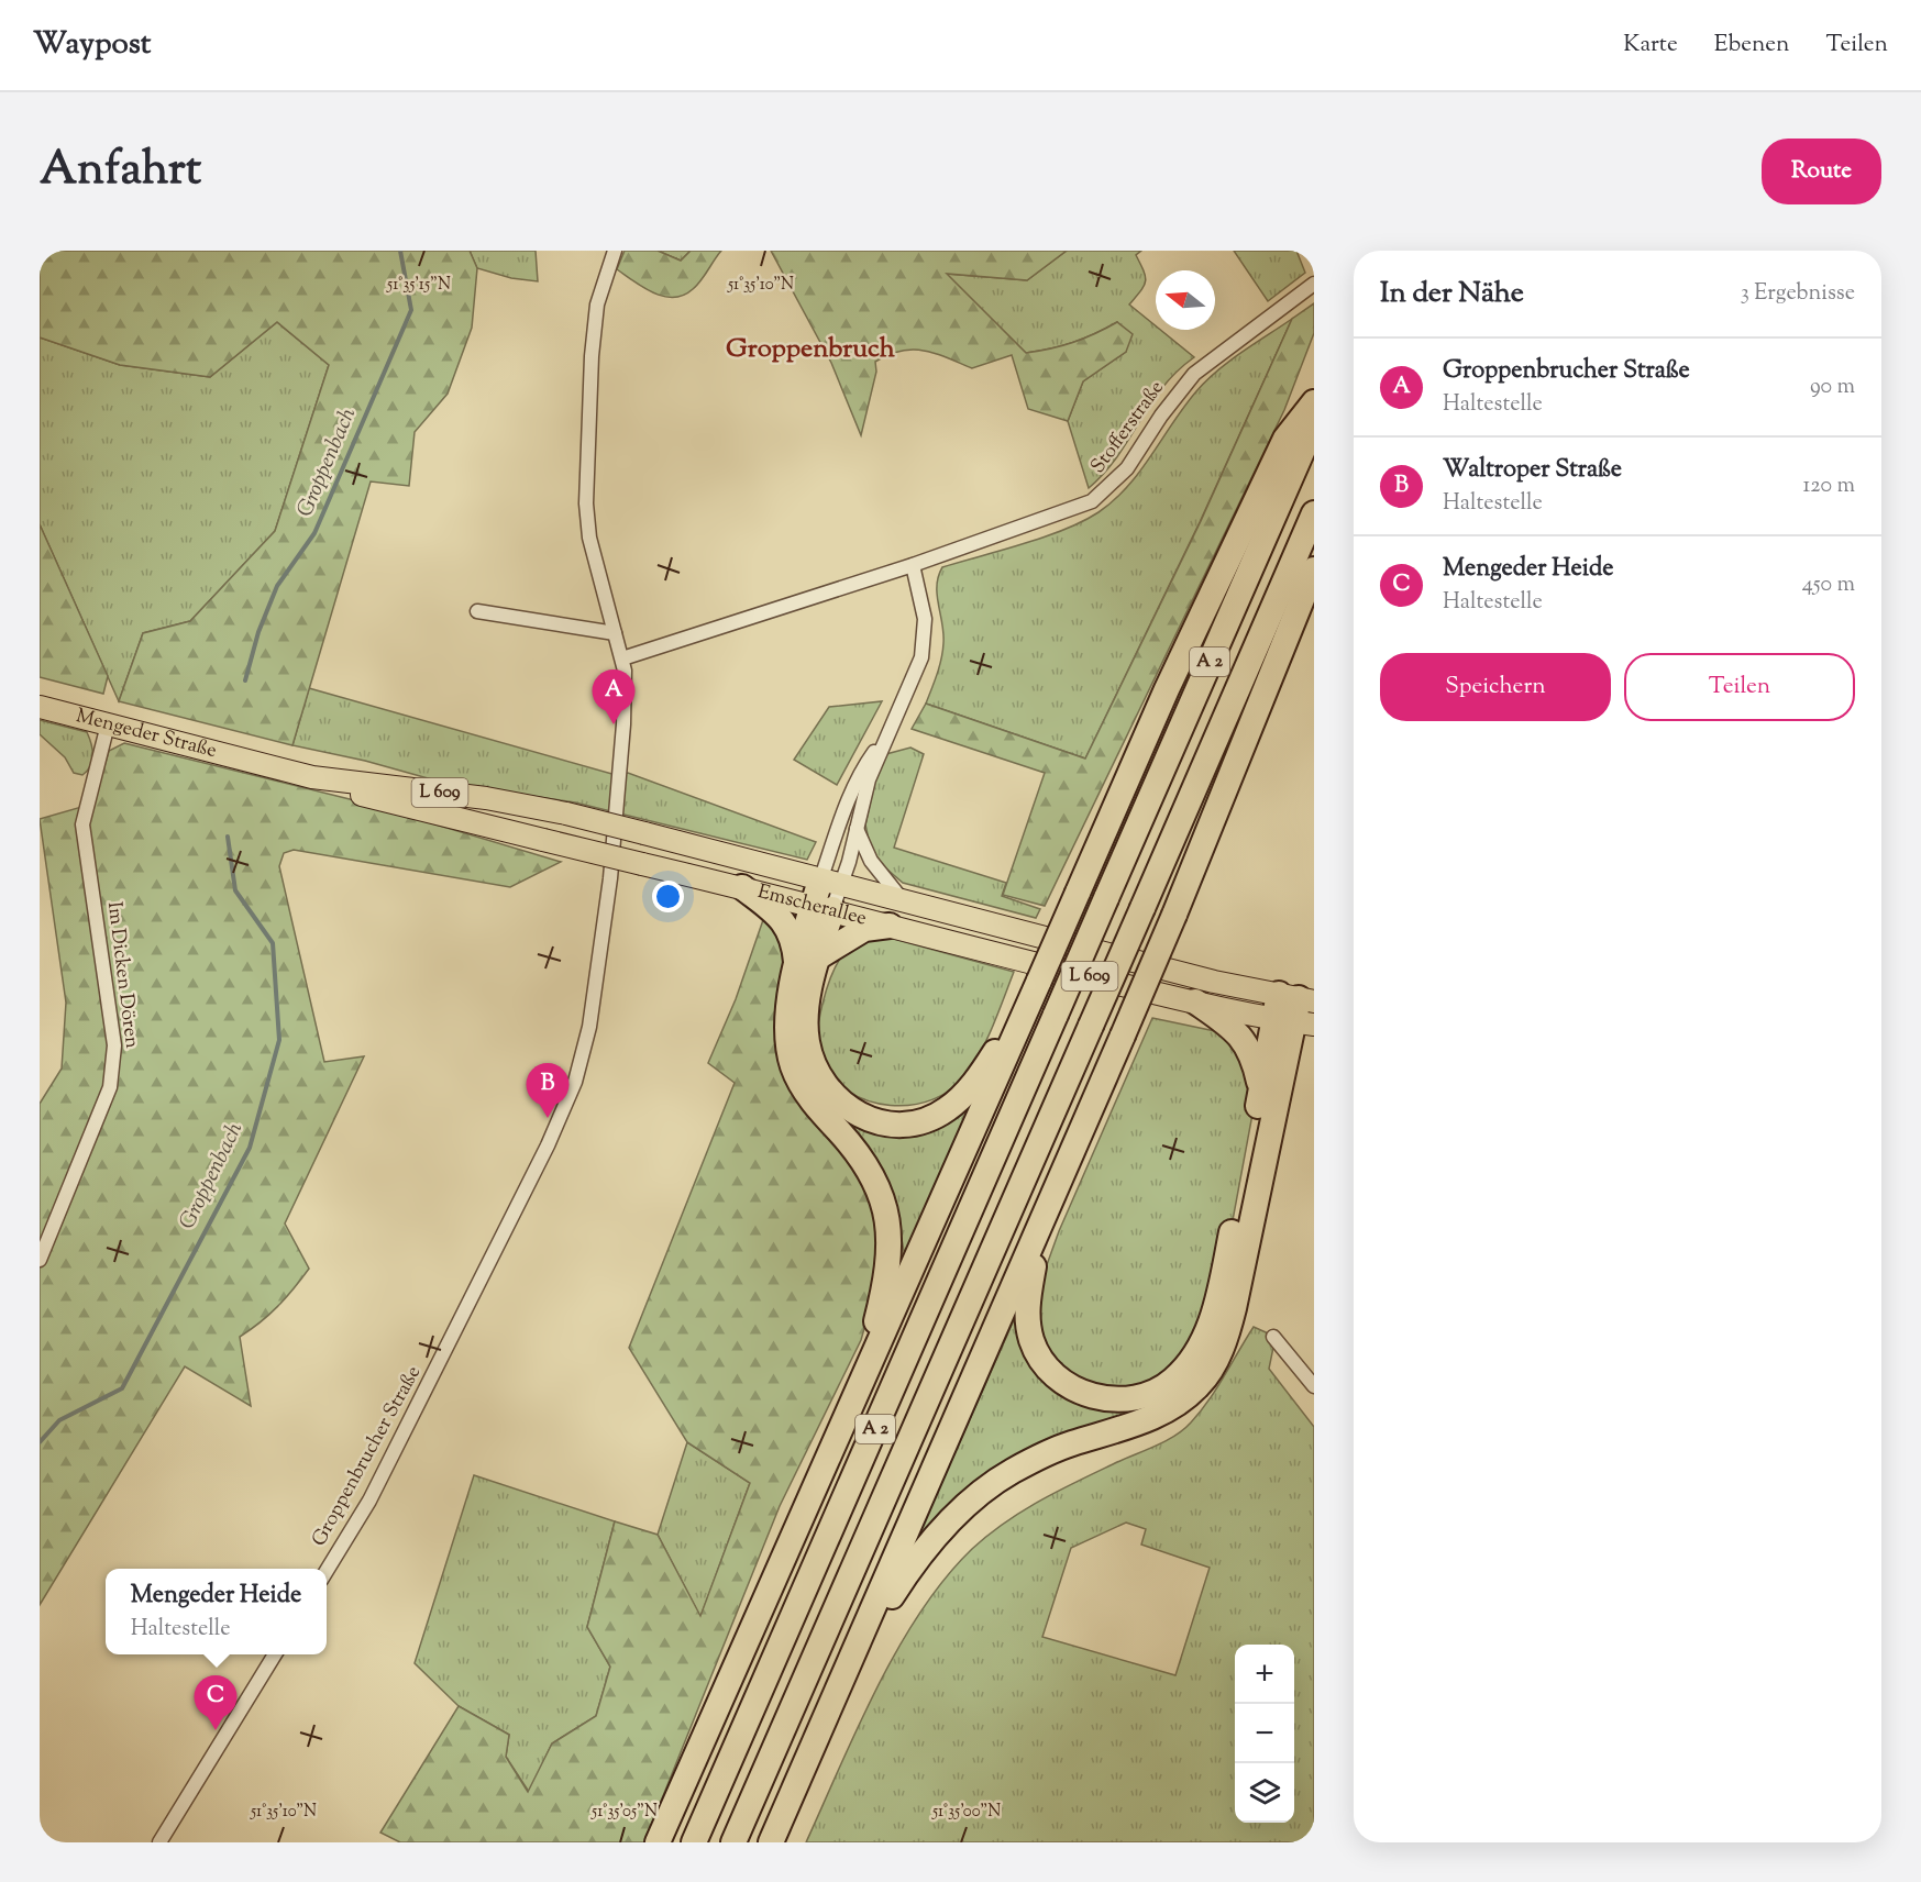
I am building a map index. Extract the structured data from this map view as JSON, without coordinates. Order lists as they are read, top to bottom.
{
  "streets": {
    "highway": ["A 2"],
    "main road": ["Mengeder Straße", "L 609", "Emscherallee"],
    "street": ["Stofferstraße", "Im Dicken Dören", "Groppenbrucher Straße"]
  },
  "crossings": [
    ["Stofferstraße", "Groppenbrucher Straße"],
    ["Mengeder Straße", "Emscherallee"],
    ["Mengeder Straße", "Im Dicken Dören"]
  ],
  "districts": ["Groppenbruch"],
  "water": ["Groppenbach"],
  "north": "left",
  "page": {
    "header": "Waypost",
    "nav": ["Karte", "Ebenen", "Teilen"],
    "title": "Anfahrt",
    "buttons": [
      "Route",
      ["Speichern", "Teilen"]
    ],
    "heading": ["In der Nähe", "3 Ergebnisse"],
    "list": [
      {
        "mark": "A",
        "name": "Groppenbrucher Straße",
        "note": "Haltestelle",
        "value": "90 m"
      },
      {
        "mark": "B",
        "name": "Waltroper Straße",
        "note": "Haltestelle",
        "value": "120 m"
      },
      {
        "mark": "C",
        "name": "Mengeder Heide",
        "note": "Haltestelle",
        "value": "450 m"
      }
    ],
    "pins": ["A", "B", "C"],
    "popup": ["Mengeder Heide", "Haltestelle"],
    "map_buttons": ["+", "−"]
  },
  "coordinates": [
    "51°35'15\"N",
    "51°35'10\"N",
    "51°35'05\"N",
    "51°35'00\"N"
  ]
}
